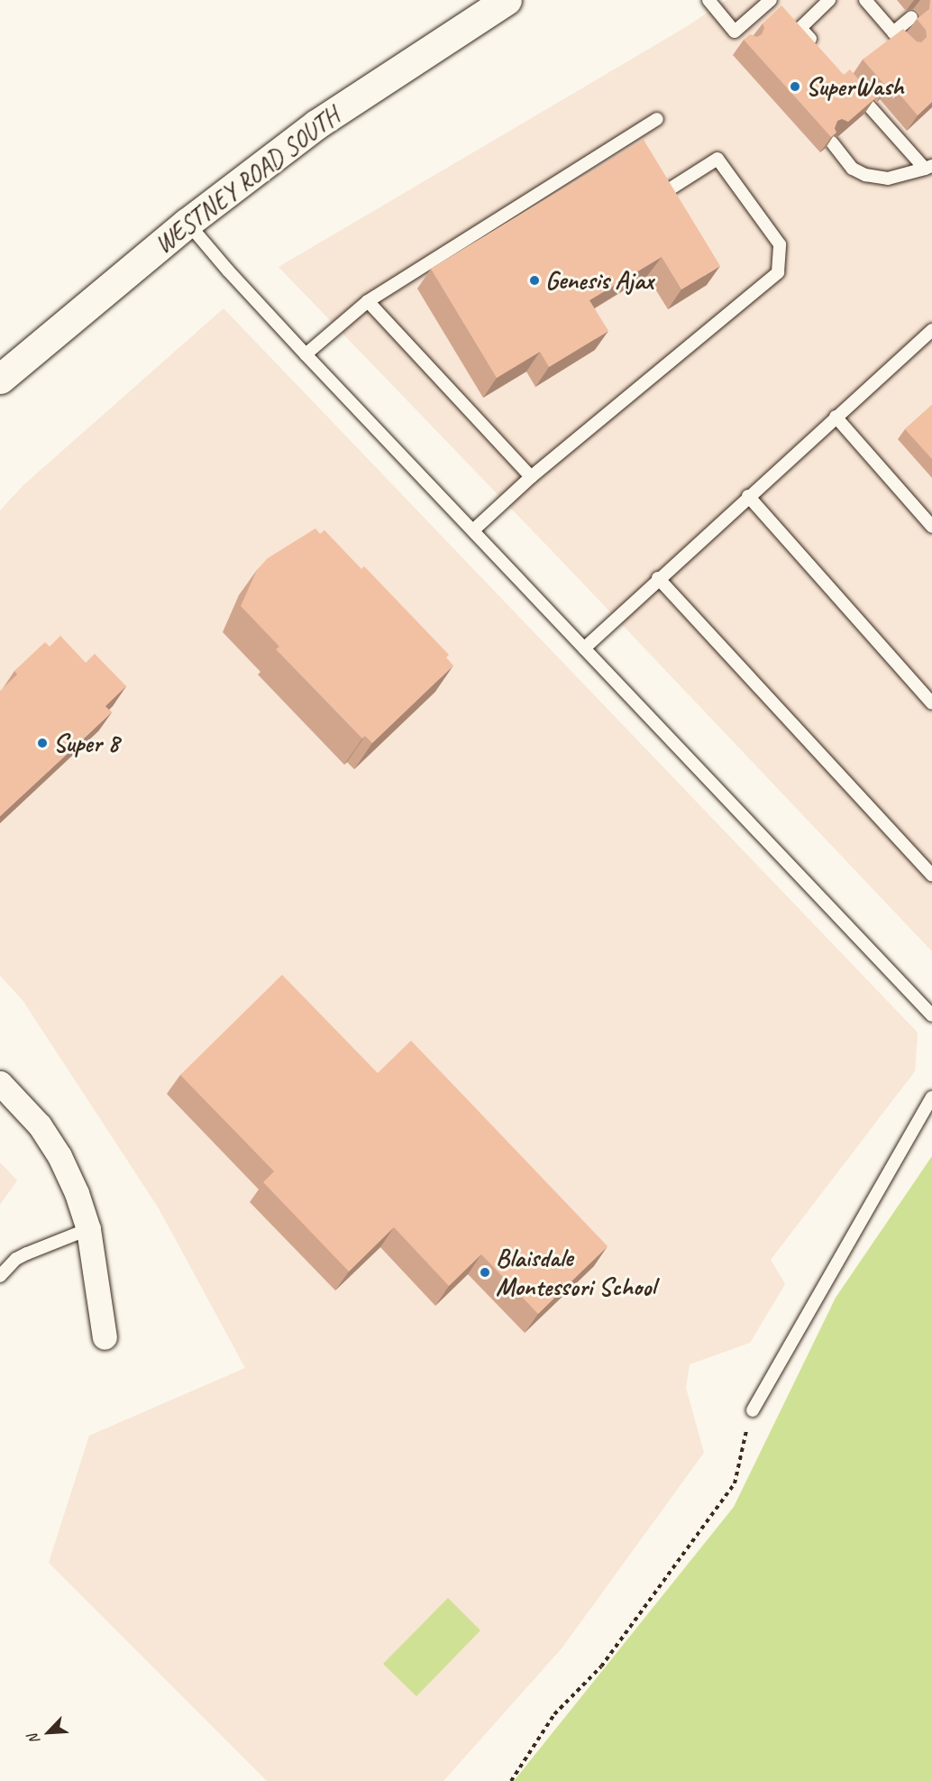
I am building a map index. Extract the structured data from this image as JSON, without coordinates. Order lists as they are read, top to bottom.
{
  "streets": {
    "main road": ["WESTNEY ROAD SOUTH"]
  },
  "places": [
    "SuperWash",
    "Genesis Ajax",
    "Super 8",
    "Blaisdale Montessori School"
  ],
  "north": "bottom left"
}
